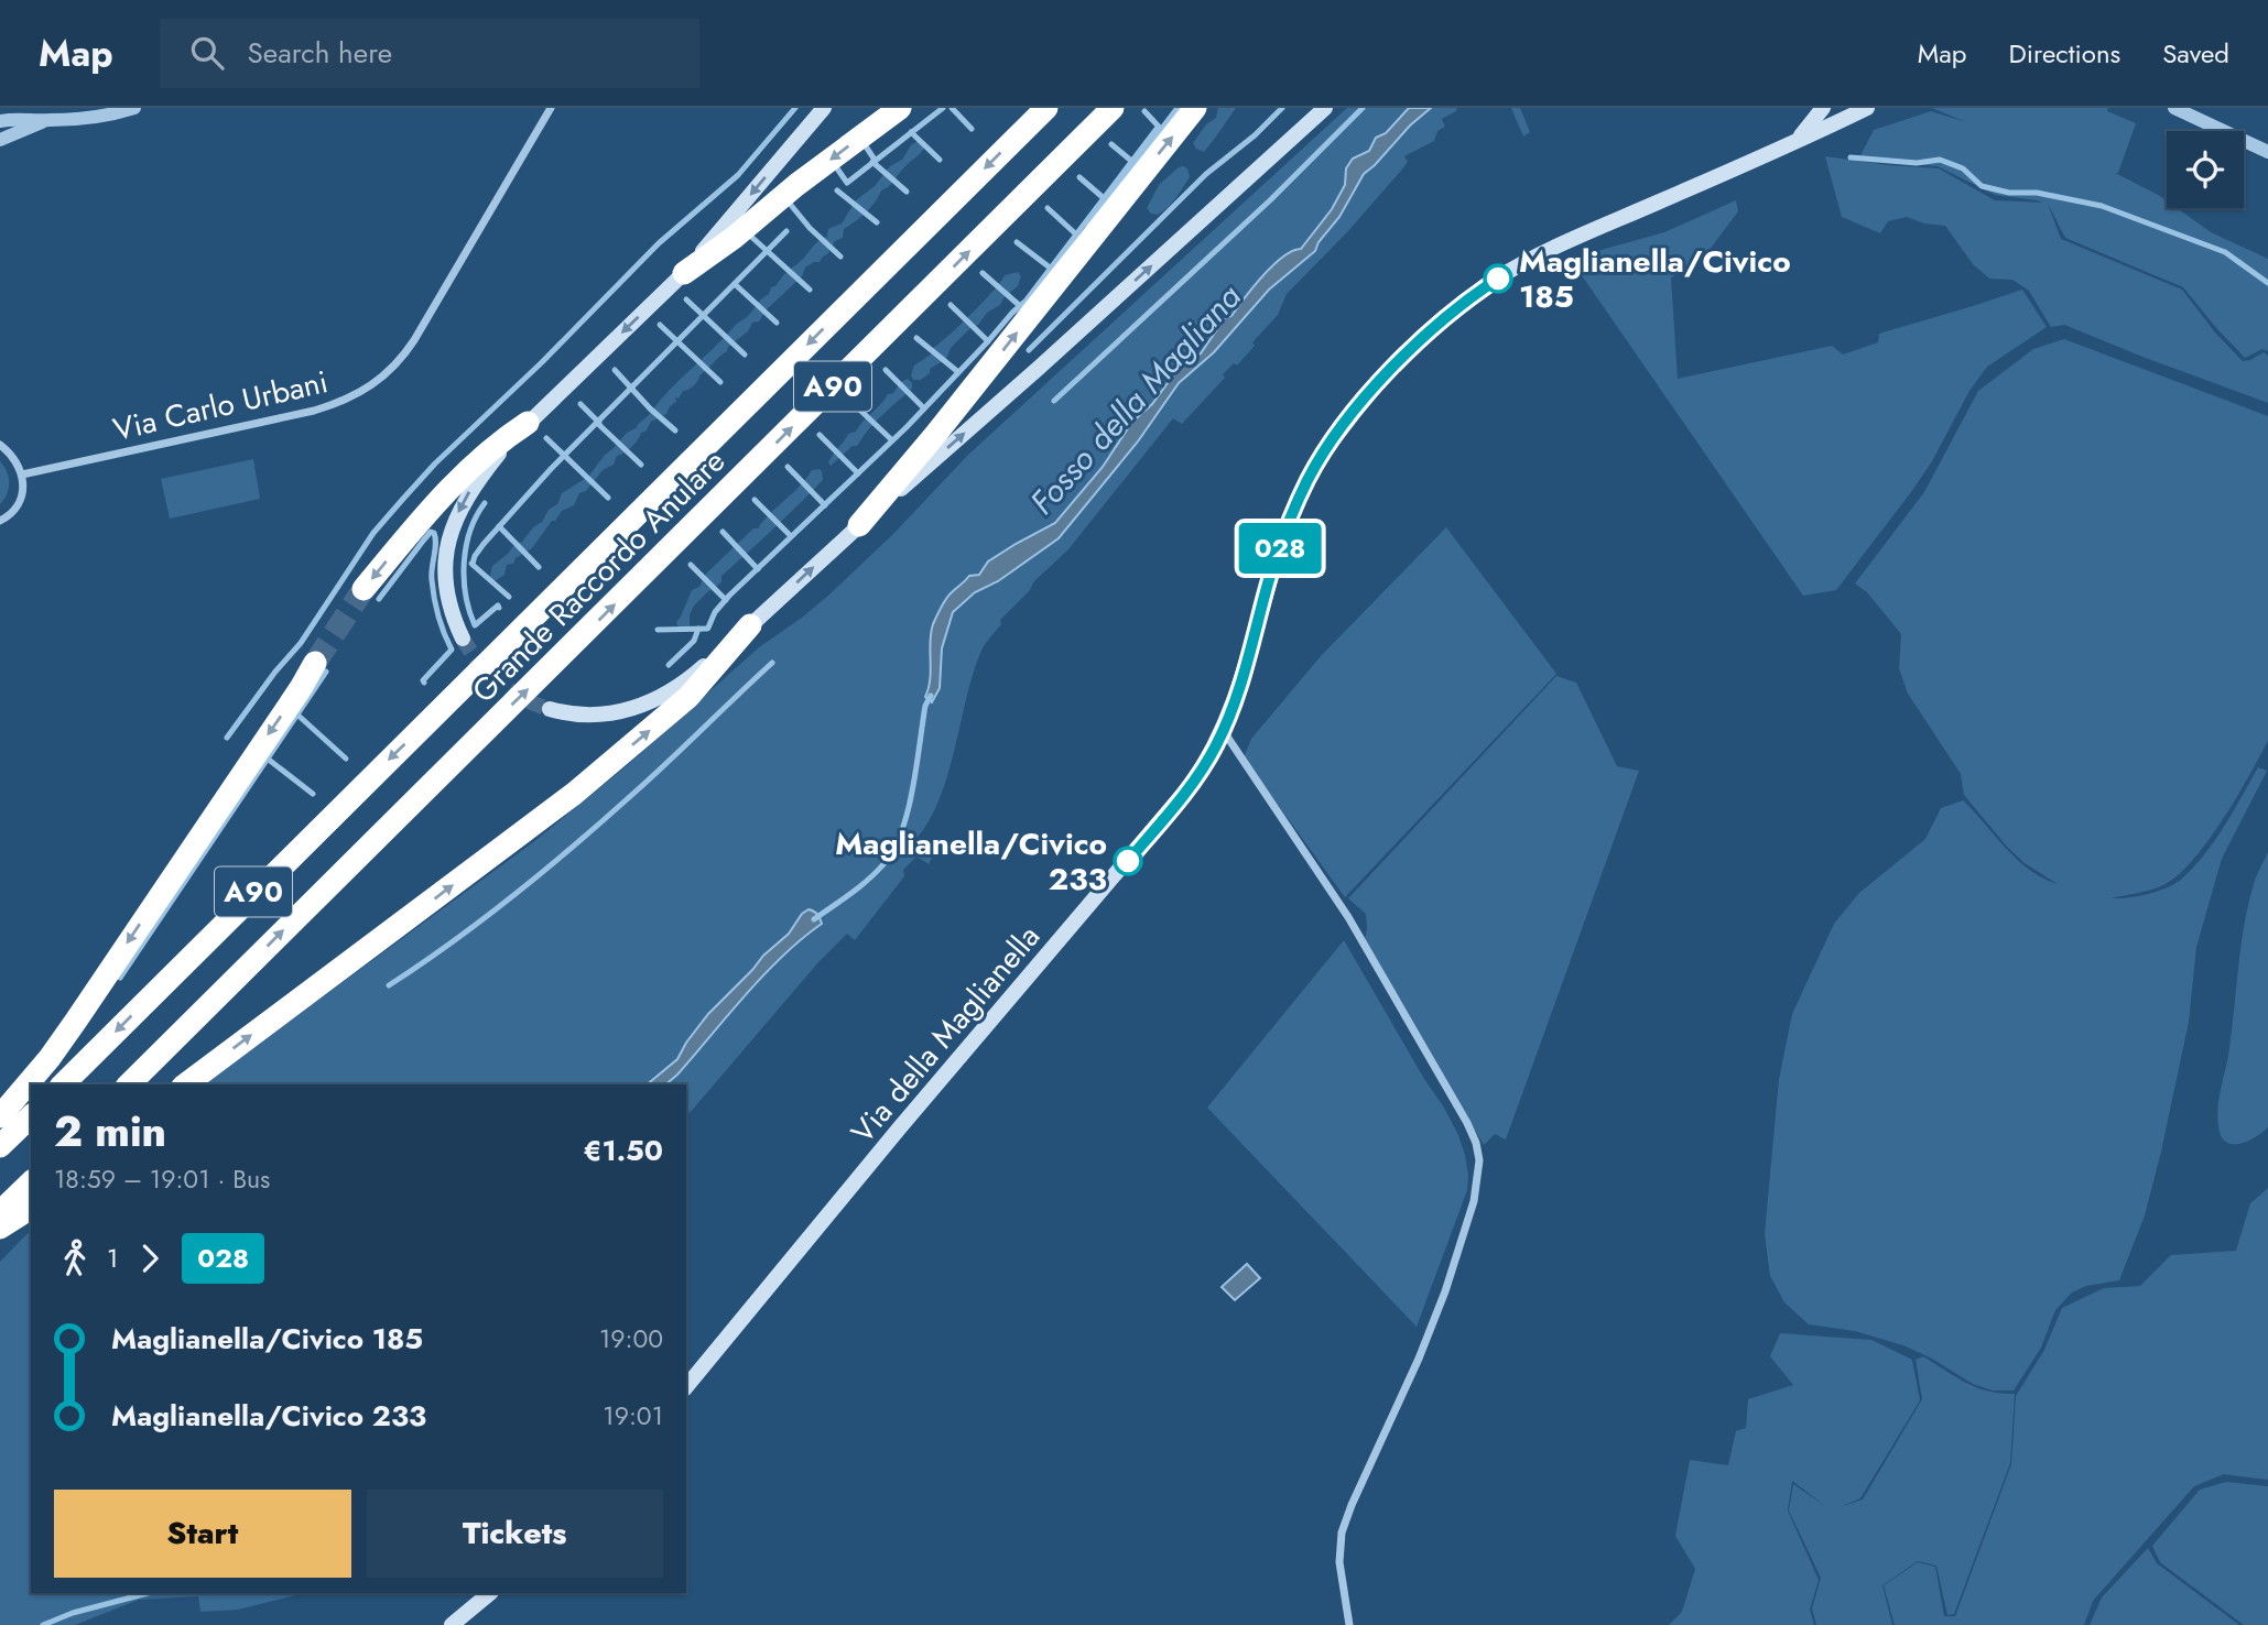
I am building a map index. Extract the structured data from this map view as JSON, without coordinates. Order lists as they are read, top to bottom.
{
  "streets": {
    "highway": ["A90", "Grande Raccordo Anulare"],
    "main road": ["Via della Maglianella"],
    "street": ["Via Carlo Urbani"]
  },
  "water": ["Fosso della Magliana"],
  "places": ["Maglianella/Civico 185", "Maglianella/Civico 233"],
  "lines": ["bus line 028"],
  "page": {
    "header": "Map",
    "search": "Search here",
    "nav": ["Map", "Directions", "Saved"],
    "on_map": "028",
    "heading": ["2 min", "18:59 – 19:01 · Bus", "€1.50"],
    "legs": ["1", "028"],
    "list": [
      {
        "name": "Maglianella/Civico 185",
        "value": "19:00"
      },
      {
        "name": "Maglianella/Civico 233",
        "value": "19:01"
      }
    ],
    "buttons": ["Start", "Tickets"]
  }
}
